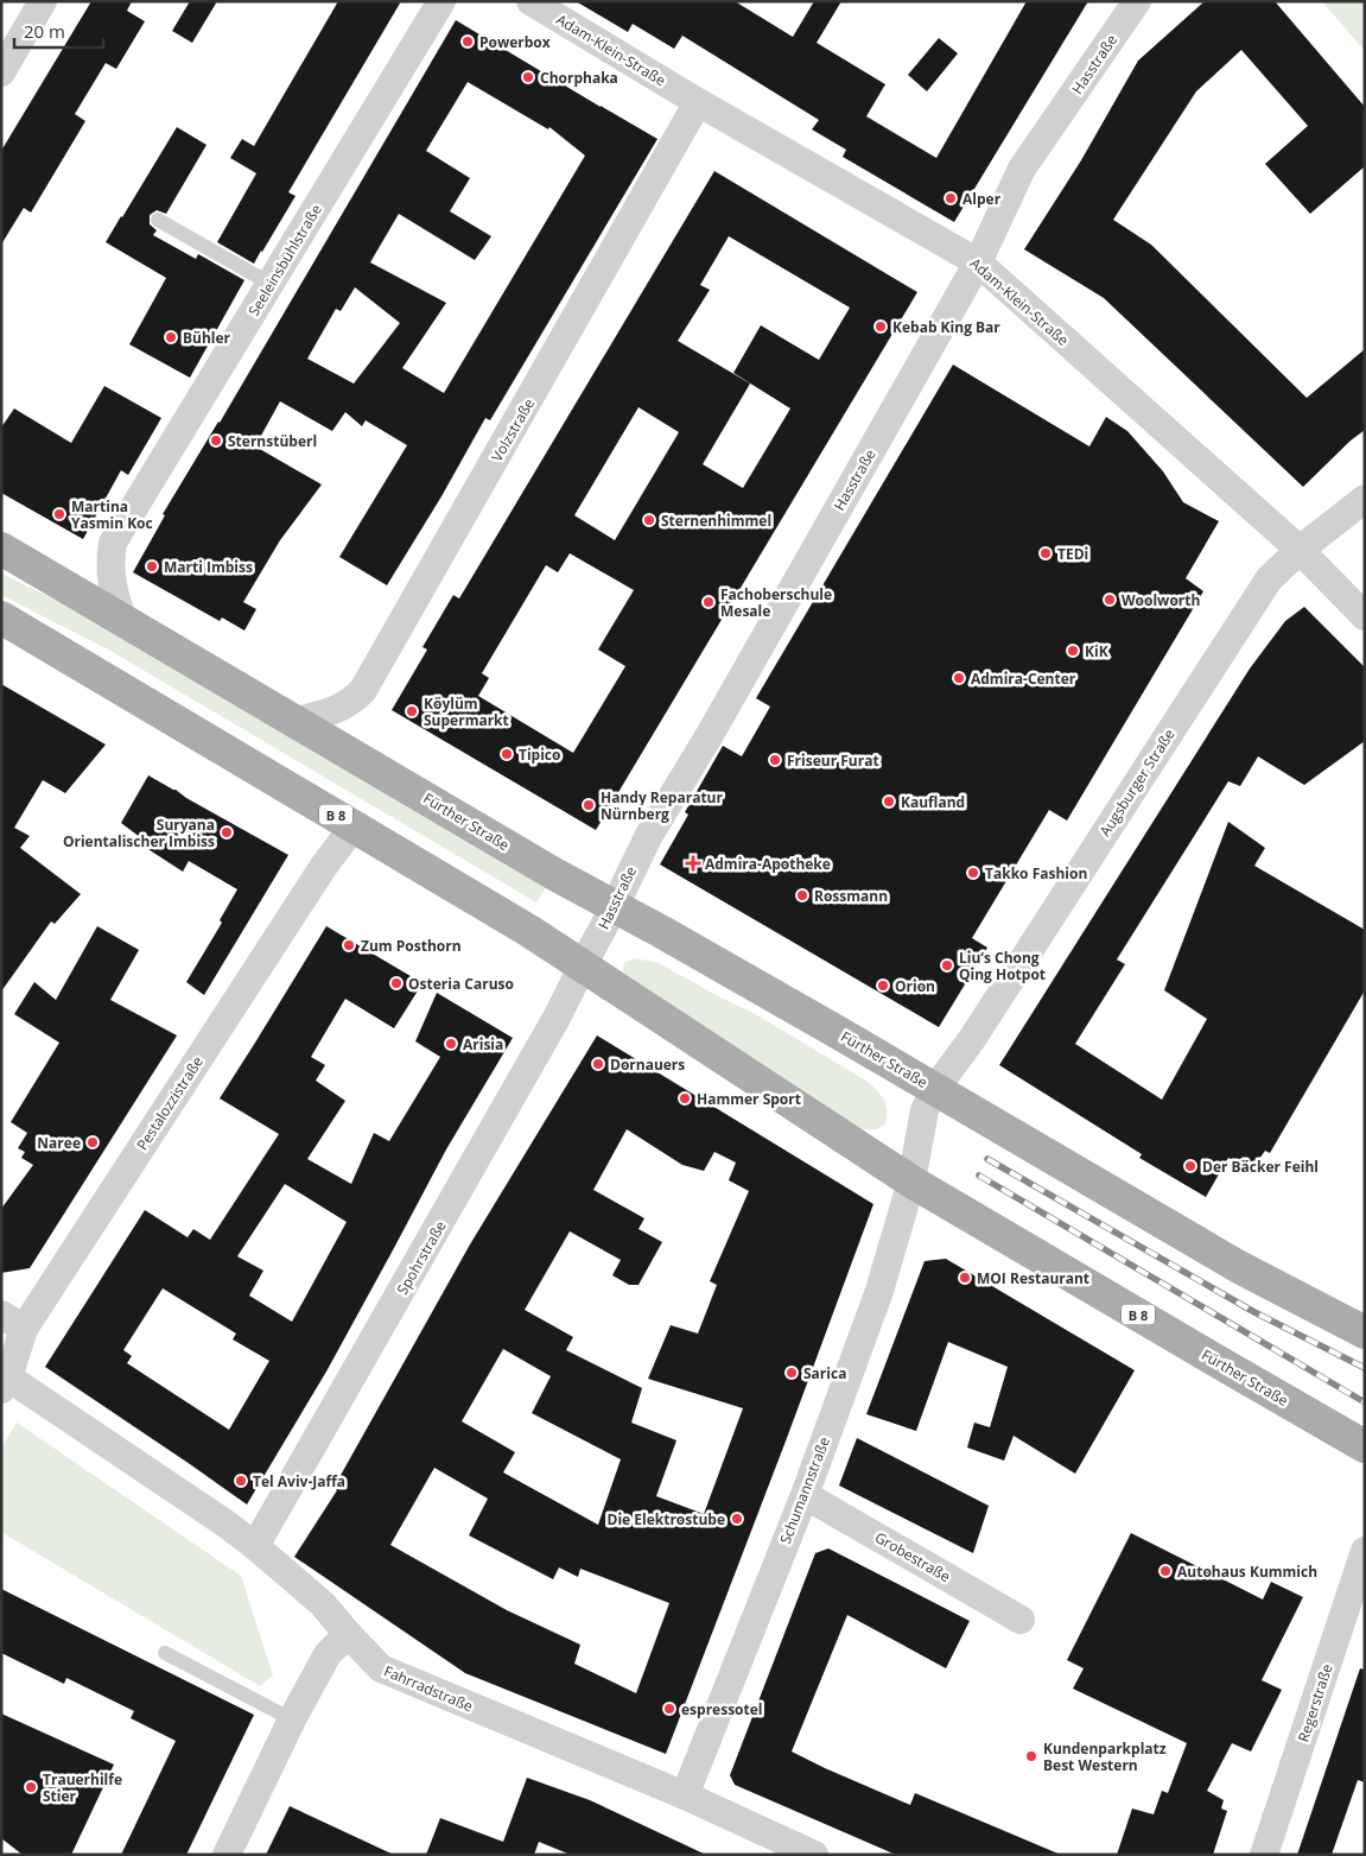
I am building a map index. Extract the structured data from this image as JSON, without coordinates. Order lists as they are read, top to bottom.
{
  "streets": {
    "main road": ["B 8", "Fürther Straße"],
    "street": [
      "Adam-Klein-Straße",
      "Hasstraße",
      "Seeleinsbühlstraße",
      "Volzstraße",
      "Augsburger Straße",
      "Pestalozzistraße",
      "Spohrstraße",
      "Schumannstraße",
      "Grobestraße",
      "Fahrradstraße",
      "Regerstraße"
    ]
  },
  "crossings": [
    ["Adam-Klein-Straße", "Hasstraße"],
    ["Adam-Klein-Straße", "Volzstraße"],
    ["Adam-Klein-Straße", "Augsburger Straße"],
    ["Hasstraße", "Fürther Straße"],
    ["Hasstraße", "Spohrstraße"],
    ["Seeleinsbühlstraße", "Fürther Straße"],
    ["Volzstraße", "Fürther Straße"],
    ["Augsburger Straße", "Fürther Straße"],
    ["Fürther Straße", "Pestalozzistraße"],
    ["Fürther Straße", "Spohrstraße"],
    ["Fürther Straße", "Schumannstraße"],
    ["Pestalozzistraße", "Fahrradstraße"],
    ["Spohrstraße", "Fahrradstraße"],
    ["Schumannstraße", "Grobestraße"],
    ["Schumannstraße", "Fahrradstraße"]
  ],
  "places": {
    "other": [
      "Powerbox",
      "Chorphaka",
      "Alper",
      "Kebab King Bar",
      "Bühler",
      "Sternstüberl",
      "Martina Yasmin Koc",
      "Sternenhimmel",
      "TEDi",
      "Marti Imbiss",
      "Woolworth",
      "Fachoberschule Mesale",
      "KiK",
      "Admira-Center",
      "Köylüm Supermarkt",
      "Tipico",
      "Friseur Furat",
      "Kaufland",
      "Handy Reparatur Nürnberg",
      "Suryana Orientalischer Imbiss",
      "Takko Fashion",
      "Rossmann",
      "Zum Posthorn",
      "Liu‘s Chong Qing Hotpot",
      "Osteria Caruso",
      "Orion",
      "Arisia",
      "Dornauers",
      "Hammer Sport",
      "Naree",
      "Der Bäcker Feihl",
      "MOI Restaurant",
      "Sarica",
      "Tel Aviv-Jaffa",
      "Die Elektrostube",
      "Autohaus Kummich",
      "espressotel",
      "Kundenparkplatz Best Western",
      "Trauerhilfe Stier"
    ],
    "health": ["Admira-Apotheke"]
  },
  "scale_bar": "20 m"
}
